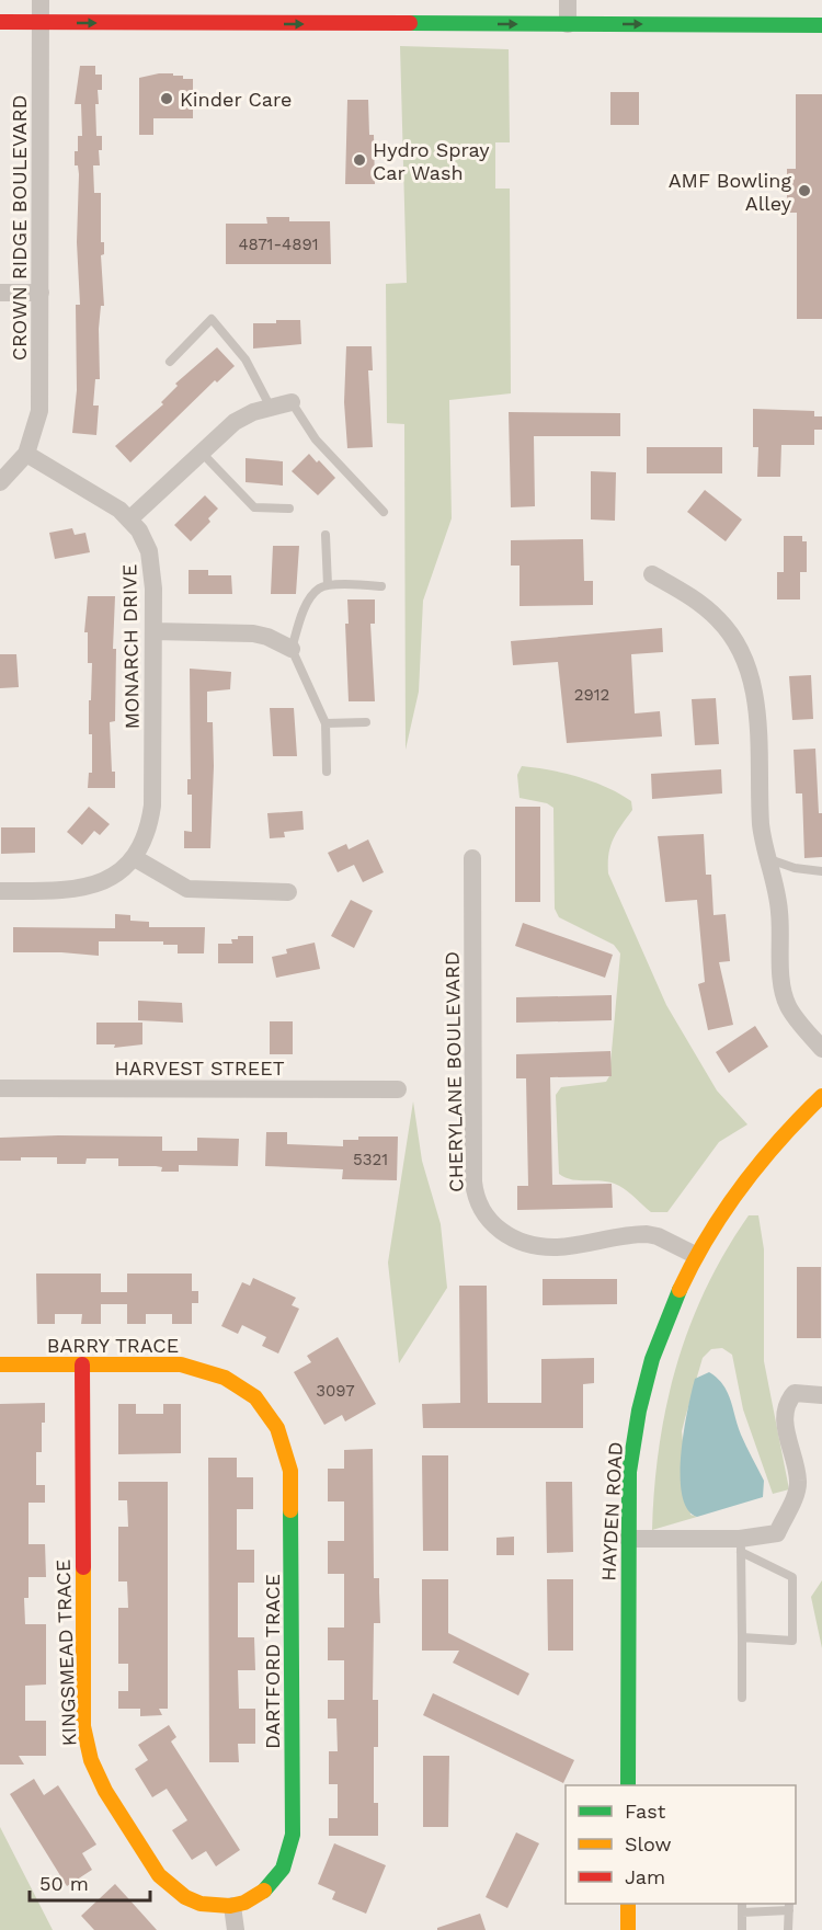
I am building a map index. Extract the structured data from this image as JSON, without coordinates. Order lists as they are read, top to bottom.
{
  "streets": {
    "main road": [
      "BARRY TRACE",
      "HAYDEN ROAD",
      "KINGSMEAD TRACE",
      "DARTFORD TRACE"
    ],
    "street": [
      "CROWN RIDGE BOULEVARD",
      "MONARCH DRIVE",
      "HARVEST STREET",
      "CHERYLANE BOULEVARD"
    ]
  },
  "crossings": [
    ["CROWN RIDGE BOULEVARD", "MONARCH DRIVE"],
    ["CHERYLANE BOULEVARD", "HAYDEN ROAD"],
    ["BARRY TRACE", "KINGSMEAD TRACE"],
    ["BARRY TRACE", "DARTFORD TRACE"],
    ["KINGSMEAD TRACE", "DARTFORD TRACE"]
  ],
  "places": ["Kinder Care", "Hydro Spray Car Wash", "AMF Bowling Alley"],
  "house_numbers": [
    "4871-4891",
    "2912",
    "5321",
    "3097"
  ],
  "legend": ["Fast", "Slow", "Jam"],
  "scale_bar": "50 m"
}
